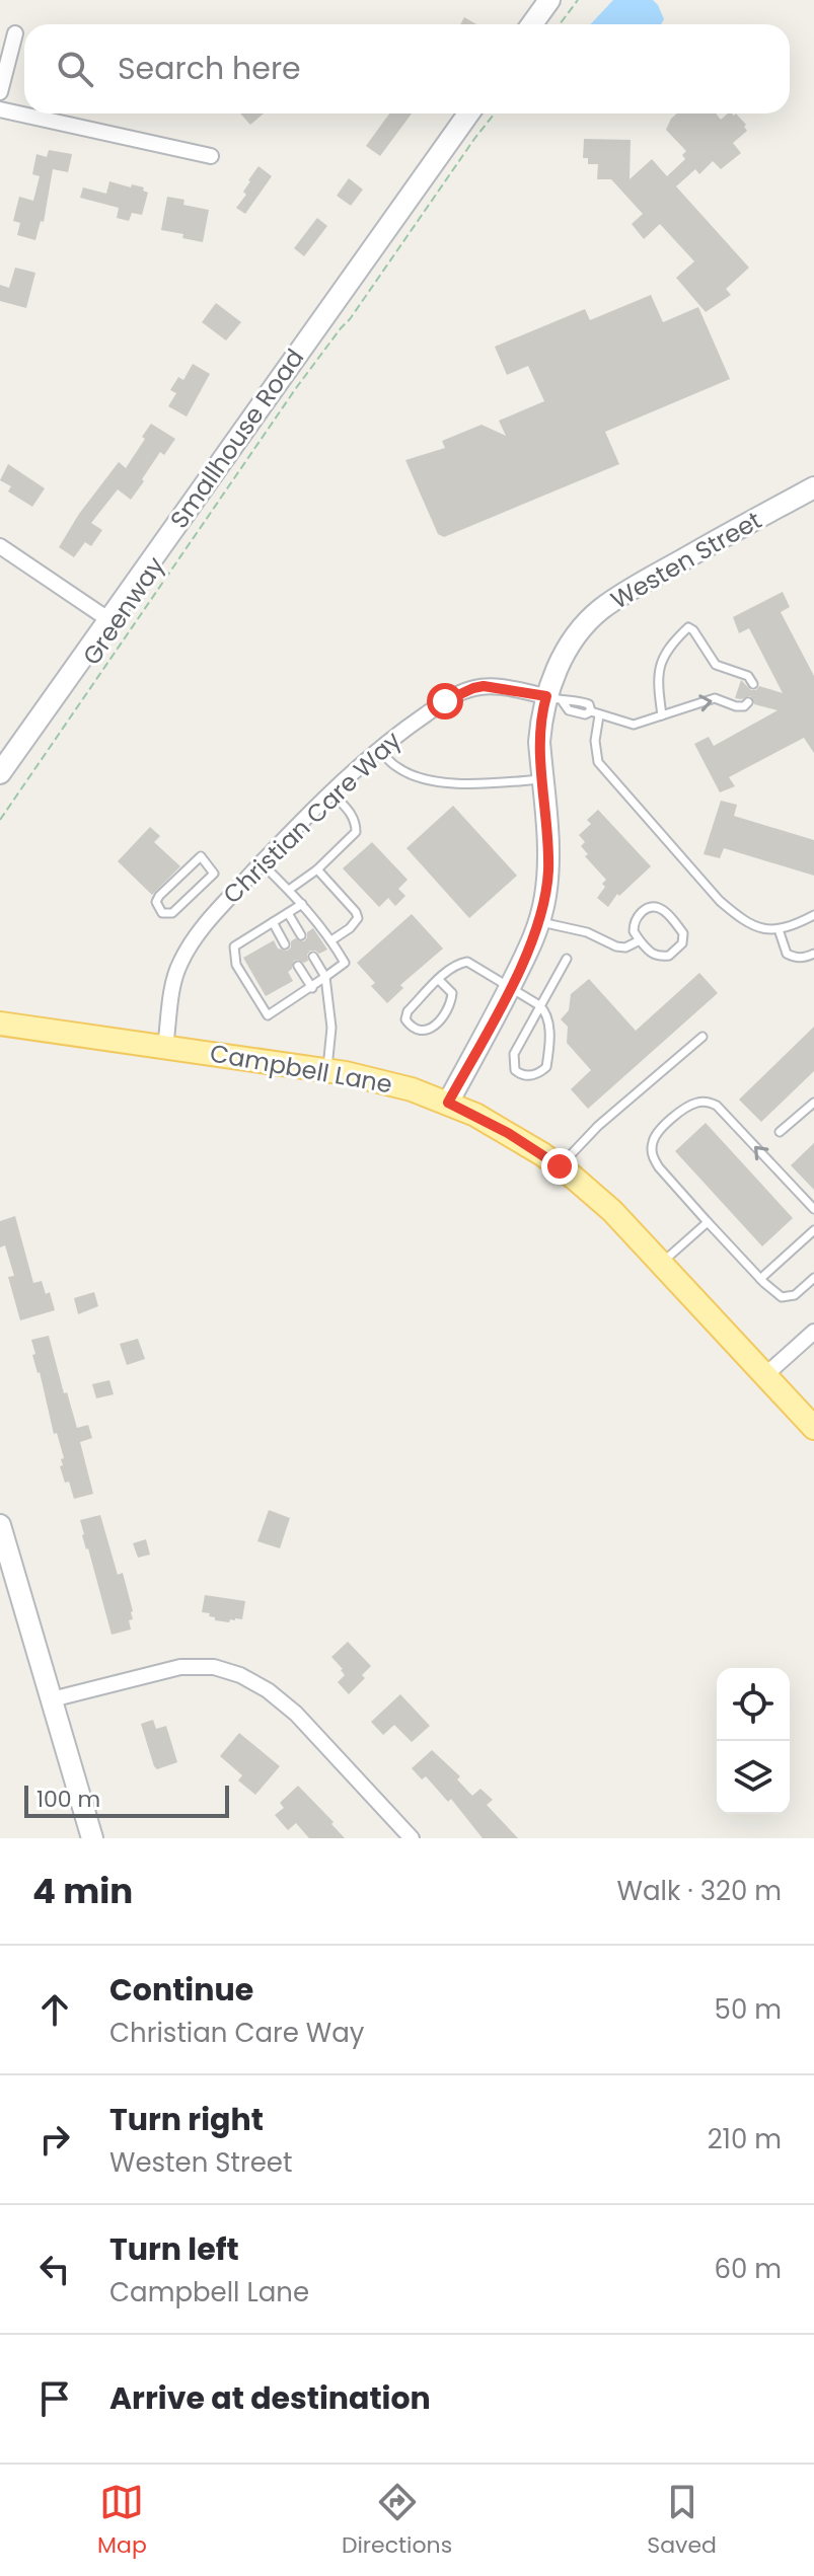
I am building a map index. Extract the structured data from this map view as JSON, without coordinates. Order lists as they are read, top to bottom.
{
  "streets": {
    "main road": ["Campbell Lane"],
    "street": ["Smallhouse Road", "Westen Street", "Christian Care Way"],
    "path": ["Greenway"]
  },
  "crossings": [
    ["Westen Street", "Christian Care Way"],
    ["Westen Street", "Campbell Lane"],
    ["Christian Care Way", "Campbell Lane"]
  ],
  "scale_bar": "100 m",
  "page": {
    "search": "Search here",
    "scale": "100 m",
    "heading": ["4 min", "Walk · 320 m"],
    "list": [
      ["Continue", "Christian Care Way", "50 m"],
      ["Turn right", "Westen Street", "210 m"],
      ["Turn left", "Campbell Lane", "60 m"],
      "Arrive at destination"
    ],
    "nav": ["Map", "Directions", "Saved"]
  }
}
